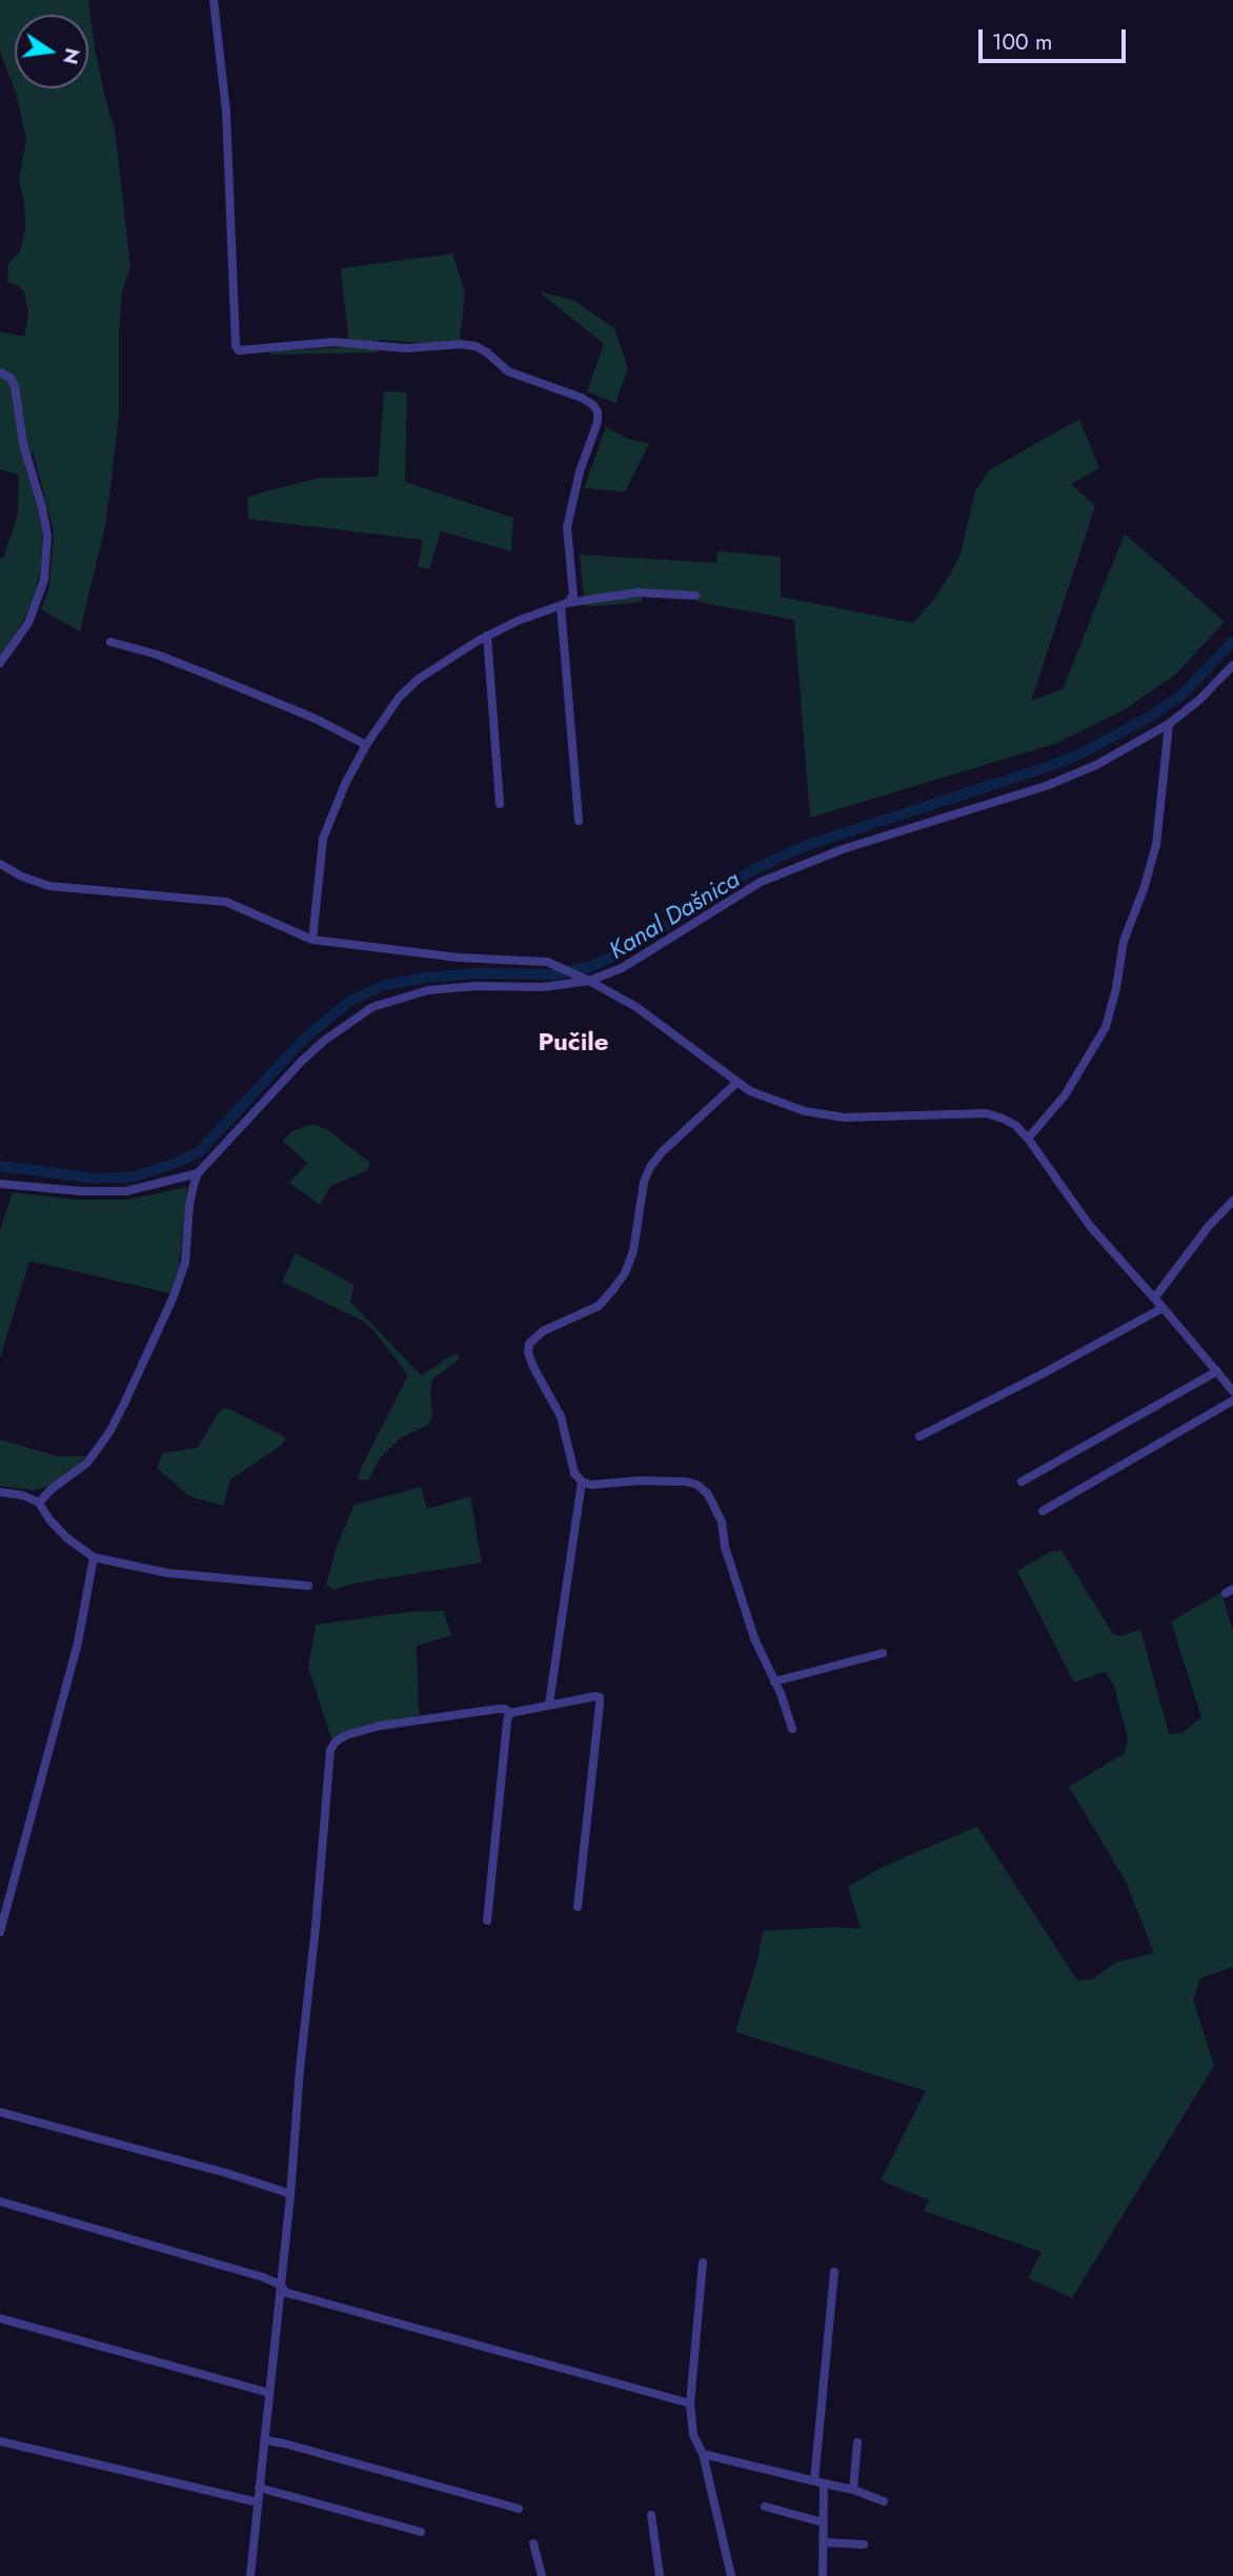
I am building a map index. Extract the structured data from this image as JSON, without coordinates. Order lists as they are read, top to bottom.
{
  "districts": ["Pučile"],
  "water": ["Kanal Dašnica"],
  "scale_bar": "100 m",
  "north": "right"
}
